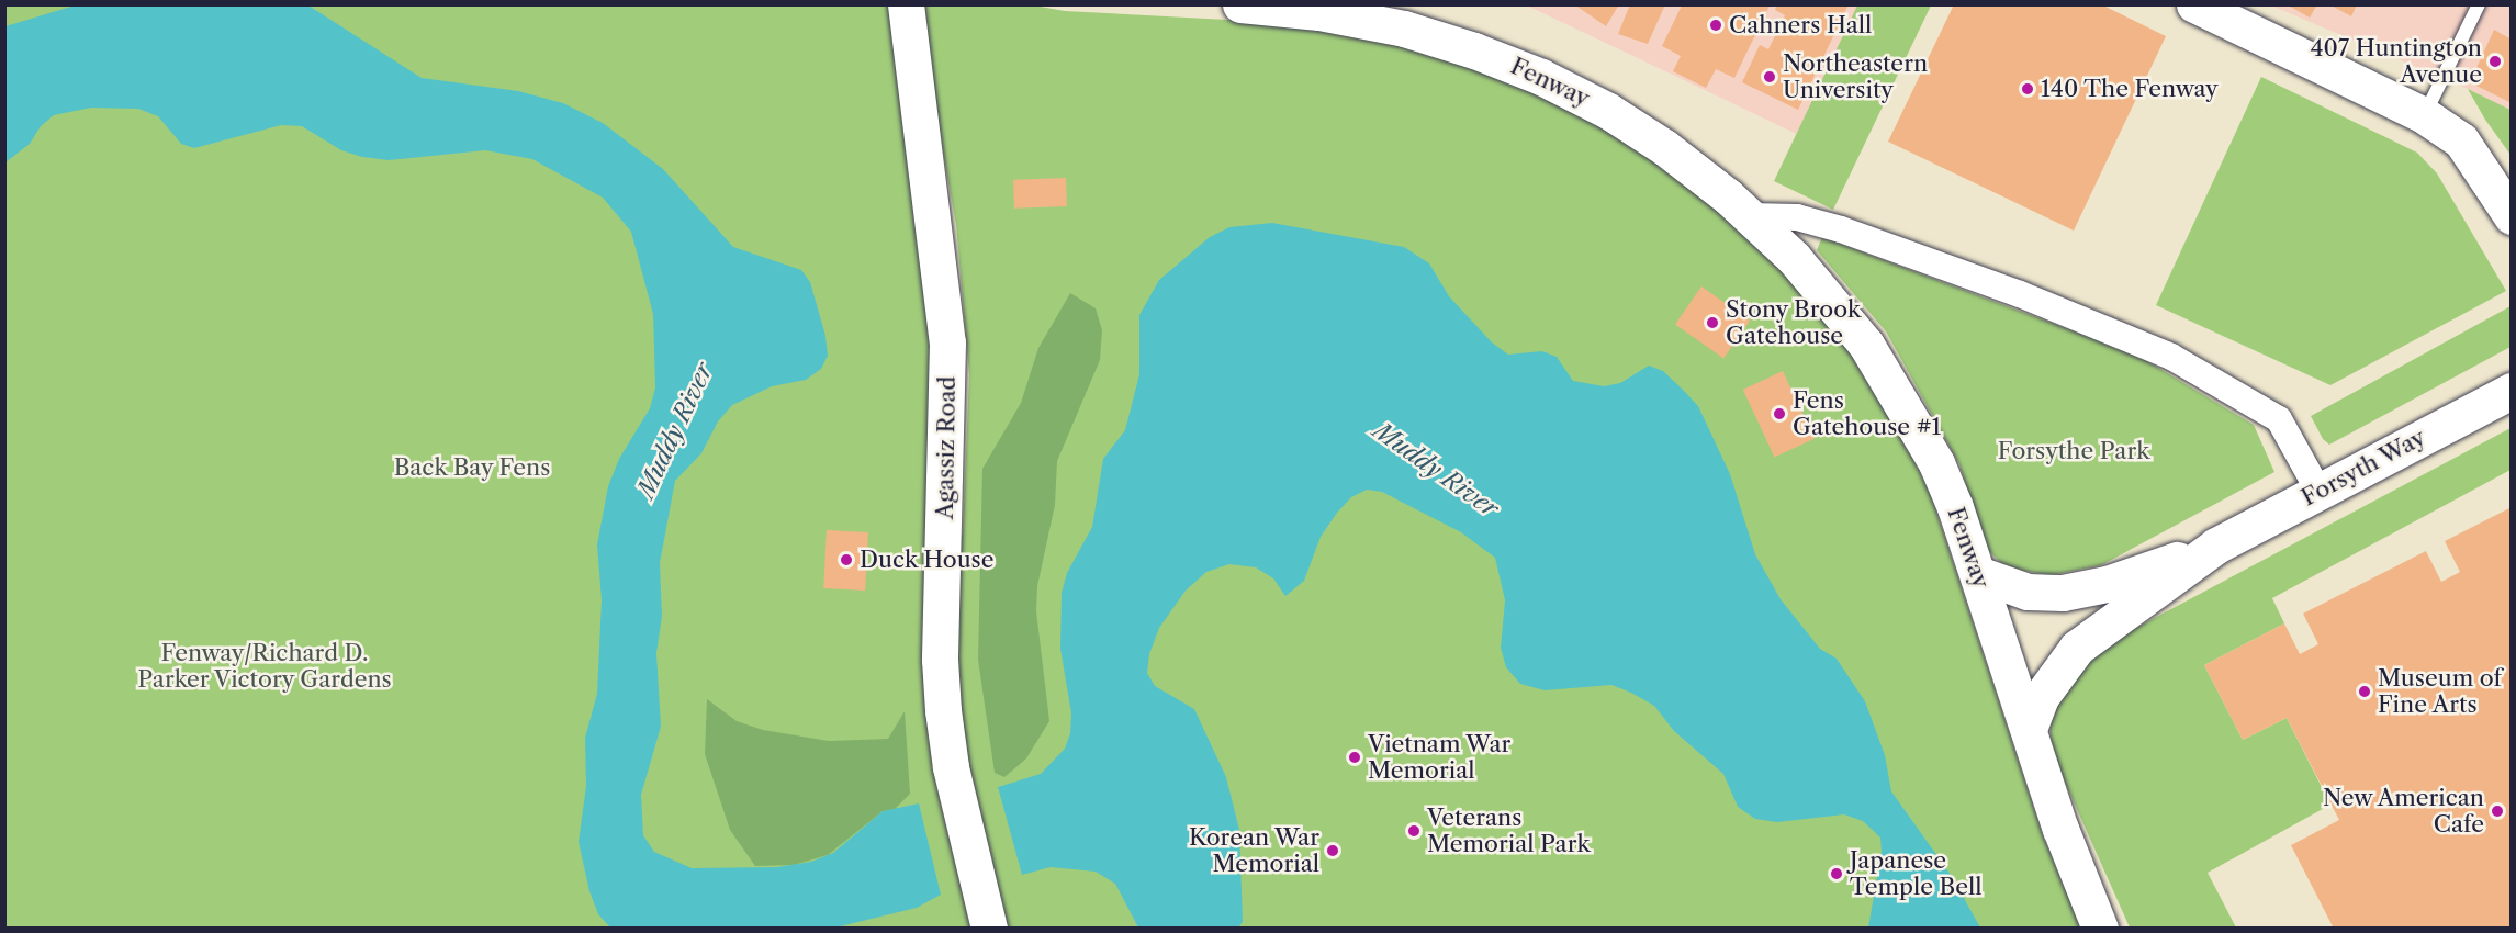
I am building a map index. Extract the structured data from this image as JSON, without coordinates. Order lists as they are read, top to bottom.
{
  "streets": {
    "main road": ["Fenway", "Agassiz Road", "Forsyth Way"]
  },
  "crossings": [
    ["Fenway", "Forsyth Way"]
  ],
  "water": ["Muddy River"],
  "parks": ["Forsythe Park", "Back Bay Fens", "Fenway/Richard D. Parker Victory Gardens"],
  "places": [
    "Cahners Hall",
    "407 Huntington Avenue",
    "Northeastern University",
    "140 The Fenway",
    "Stony Brook Gatehouse",
    "Fens Gatehouse #1",
    "Duck House",
    "Museum of Fine Arts",
    "Vietnam War Memorial",
    "New American Cafe",
    "Veterans Memorial Park",
    "Korean War Memorial",
    "Japanese Temple Bell"
  ]
}
